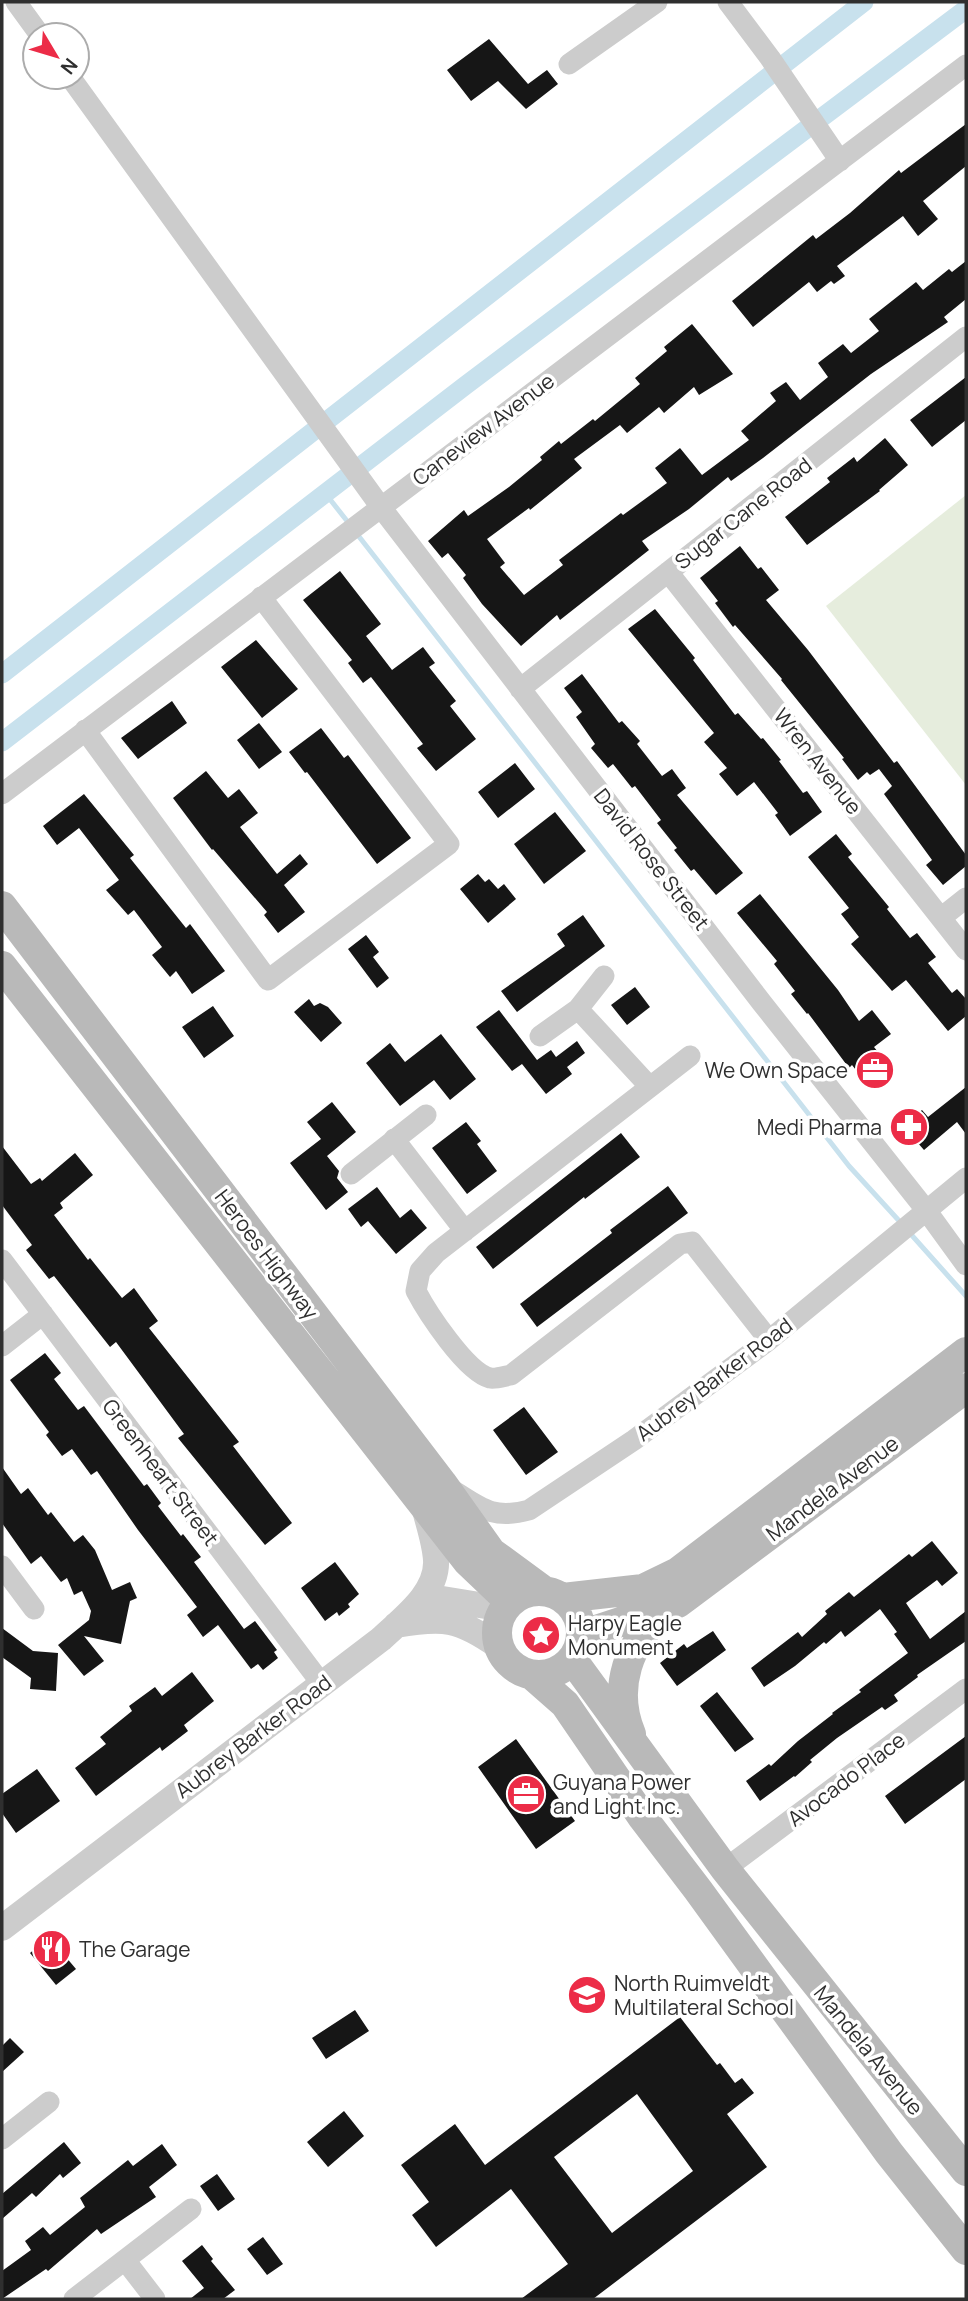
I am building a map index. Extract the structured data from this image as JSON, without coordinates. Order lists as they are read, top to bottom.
{
  "streets": {
    "main road": ["Heroes Highway", "Mandela Avenue"],
    "street": [
      "Caneview Avenue",
      "Sugar Cane Road",
      "Wren Avenue",
      "David Rose Street",
      "Aubrey Barker Road",
      "Greenheart Street",
      "Avocado Place"
    ]
  },
  "crossings": [
    ["Caneview Avenue", "David Rose Street"],
    ["Sugar Cane Road", "Wren Avenue"],
    ["Sugar Cane Road", "David Rose Street"],
    ["David Rose Street", "Aubrey Barker Road"],
    ["Heroes Highway", "Aubrey Barker Road"],
    ["Heroes Highway", "Mandela Avenue"],
    ["Aubrey Barker Road", "Greenheart Street"],
    ["Mandela Avenue", "Avocado Place"]
  ],
  "places": {
    "office": ["We Own Space", "Guyana Power and Light Inc."],
    "pharmacy": ["Medi Pharma"],
    "place": ["Harpy Eagle Monument"],
    "restaurant": ["The Garage"],
    "school or university": ["North Ruimveldt Multilateral School"]
  },
  "north": "bottom right"
}
